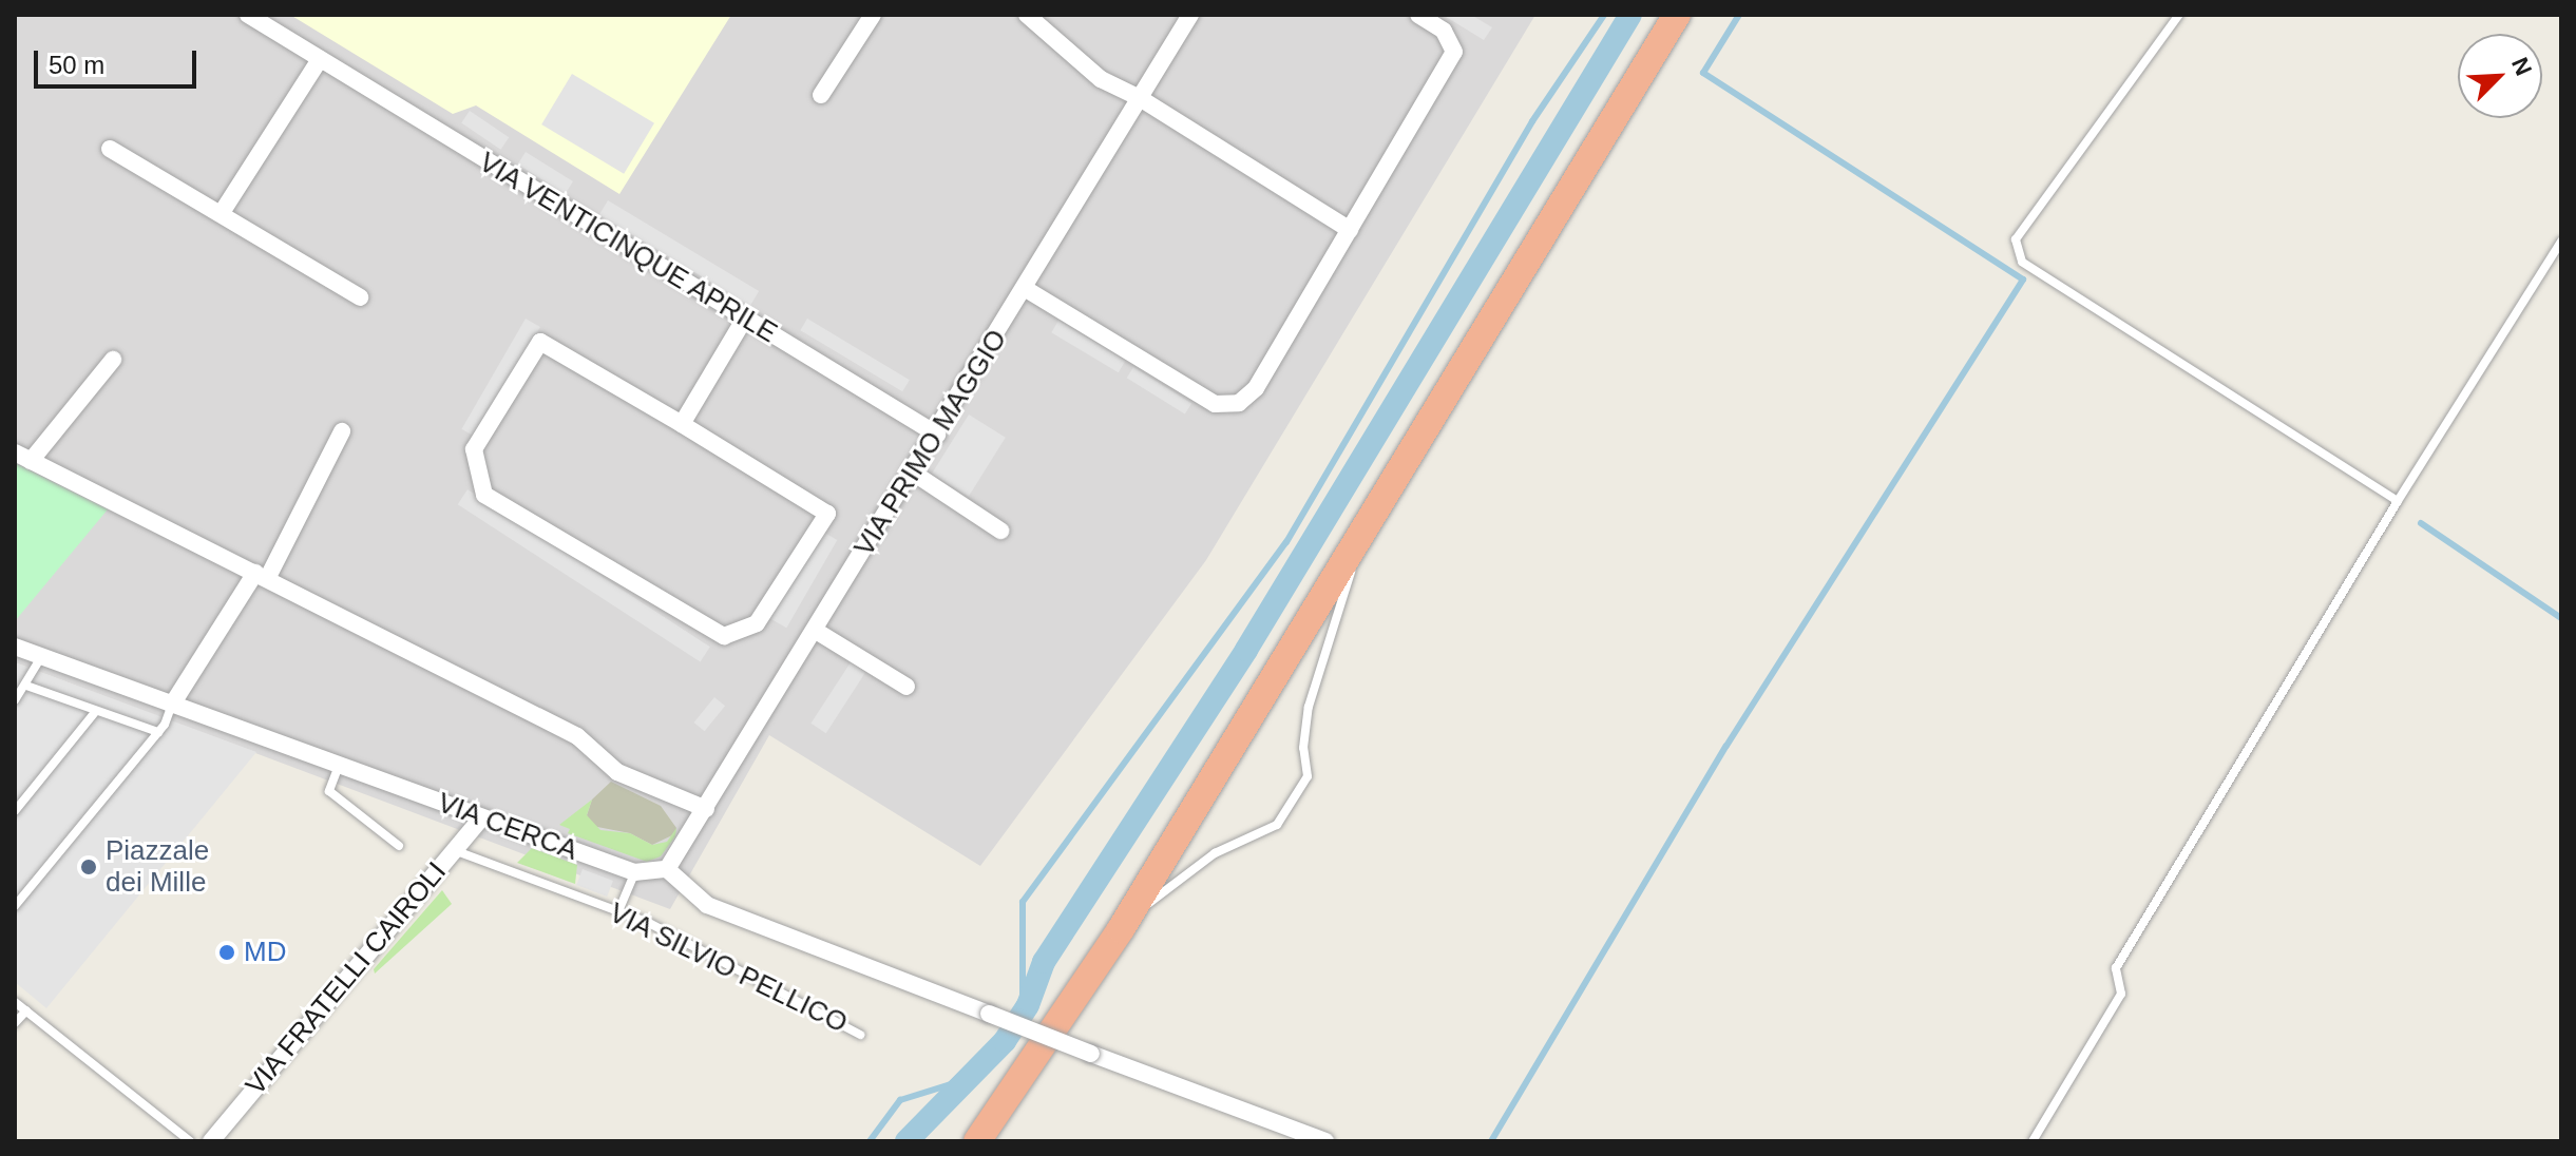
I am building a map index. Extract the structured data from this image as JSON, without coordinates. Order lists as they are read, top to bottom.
{
  "streets": {
    "street": [
      "VIA VENTICINQUE APRILE",
      "VIA PRIMO MAGGIO",
      "VIA CERCA",
      "VIA FRATELLI CAIROLI"
    ],
    "lane": ["VIA SILVIO PELLICO"]
  },
  "crossings": [
    ["VIA VENTICINQUE APRILE", "VIA PRIMO MAGGIO"],
    ["VIA PRIMO MAGGIO", "VIA CERCA"],
    ["VIA CERCA", "VIA FRATELLI CAIROLI"],
    ["VIA SILVIO PELLICO", "VIA FRATELLI CAIROLI"]
  ],
  "places": ["Piazzale dei Mille", "MD"],
  "scale_bar": "50 m",
  "north": "top right"
}
